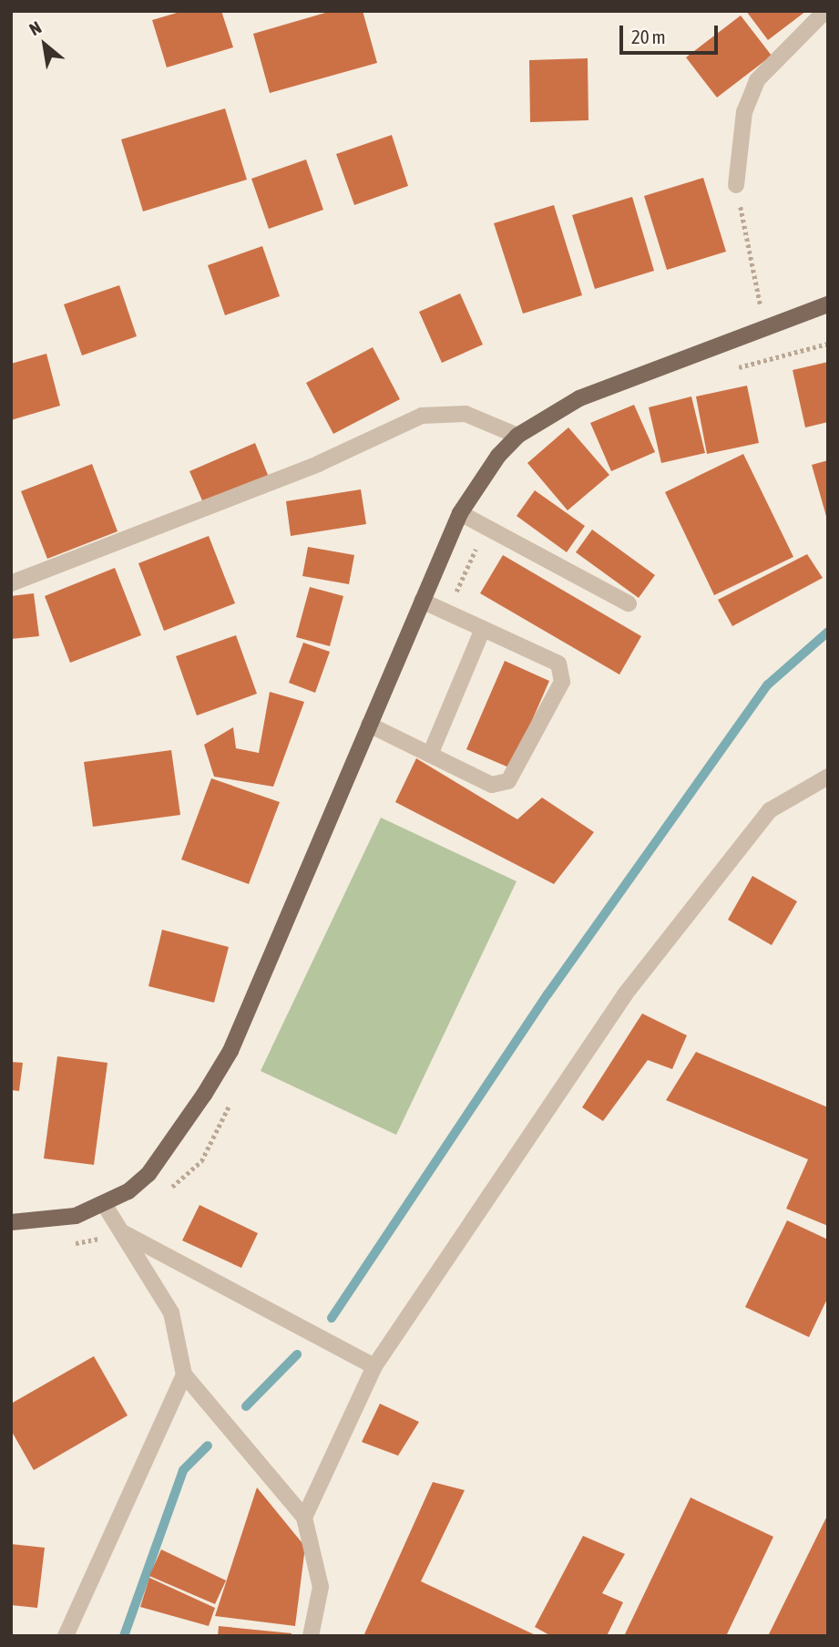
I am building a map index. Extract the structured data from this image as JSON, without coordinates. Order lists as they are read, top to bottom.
{
  "scale_bar": "20 m",
  "north": "top left"
}
